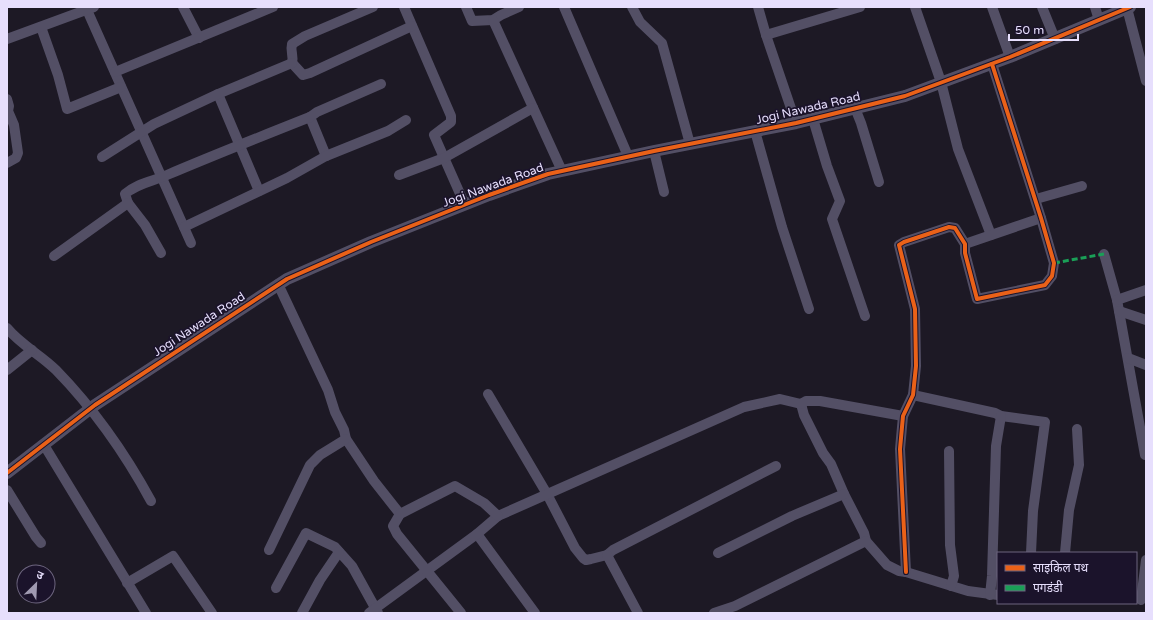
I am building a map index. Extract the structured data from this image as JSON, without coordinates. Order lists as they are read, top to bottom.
{
  "streets": {
    "street": ["Jogi Nawada Road"]
  },
  "legend": ["साइकिल पथ", "पगडंडी"],
  "scale_bar": "50 m",
  "north": "top right"
}
